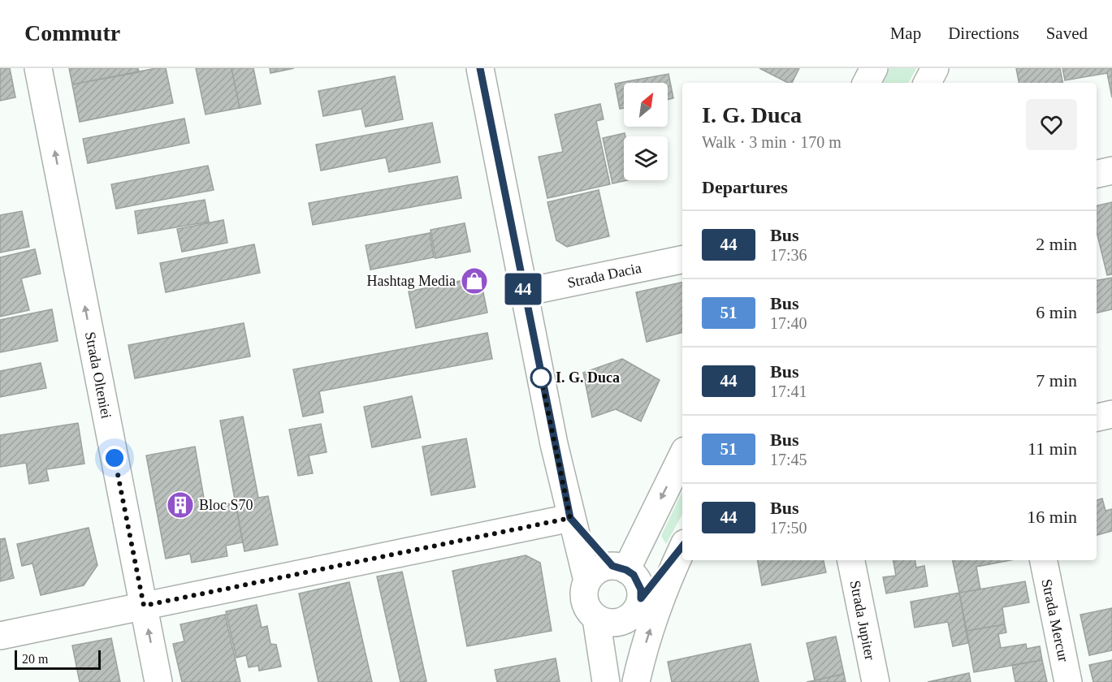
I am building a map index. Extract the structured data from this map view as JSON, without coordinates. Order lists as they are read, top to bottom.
{
  "streets": {
    "street": [
      "Strada Dacia",
      "Strada Olteniei",
      "Strada Jupiter",
      "Strada Mercur"
    ]
  },
  "one_way": ["Strada Olteniei"],
  "places": {
    "shop": ["Hashtag Media"],
    "other": ["I. G. Duca"],
    "building": ["Bloc S70"]
  },
  "lines": ["bus line 44"],
  "scale_bar": "20 m",
  "north": "top right",
  "page": {
    "header": "Commutr",
    "nav": ["Map", "Directions", "Saved"],
    "on_map": "44",
    "heading": [
      ["I. G. Duca", "Walk · 3 min · 170 m"],
      "Departures"
    ],
    "list": [
      {
        "mark": "44",
        "name": "Bus",
        "note": "17:36",
        "value": "2 min"
      },
      {
        "mark": "51",
        "name": "Bus",
        "note": "17:40",
        "value": "6 min"
      },
      {
        "mark": "44",
        "name": "Bus",
        "note": "17:41",
        "value": "7 min"
      },
      {
        "mark": "51",
        "name": "Bus",
        "note": "17:45",
        "value": "11 min"
      },
      {
        "mark": "44",
        "name": "Bus",
        "note": "17:50",
        "value": "16 min"
      }
    ],
    "scale": "20 m"
  }
}
